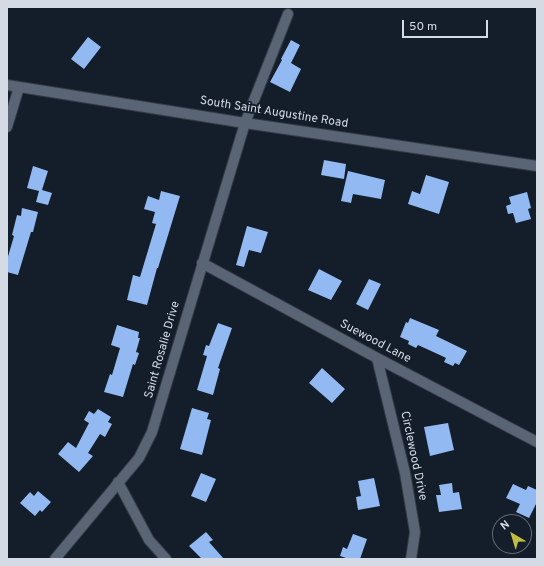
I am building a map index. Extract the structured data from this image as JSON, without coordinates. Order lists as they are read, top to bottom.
{
  "streets": {
    "street": [
      "South Saint Augustine Road",
      "Suewood Lane",
      "Saint Rosalie Drive",
      "Circlewood Drive"
    ]
  },
  "crossings": [
    ["South Saint Augustine Road", "Saint Rosalie Drive"],
    ["Suewood Lane", "Saint Rosalie Drive"],
    ["Suewood Lane", "Circlewood Drive"]
  ],
  "scale_bar": "50 m",
  "north": "top left"
}
